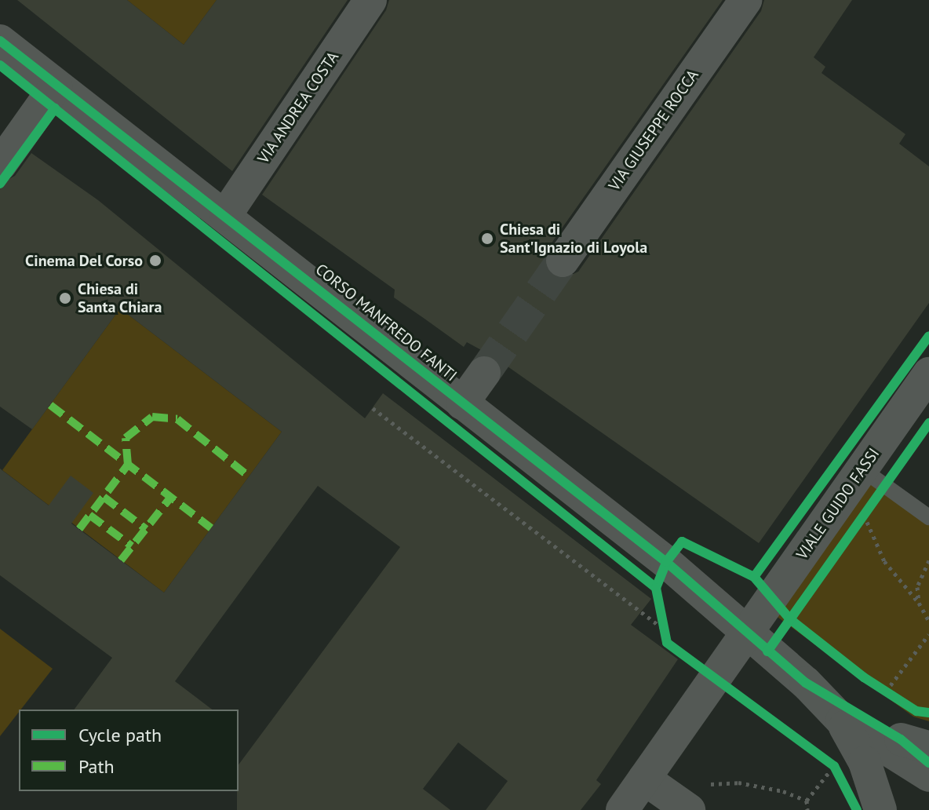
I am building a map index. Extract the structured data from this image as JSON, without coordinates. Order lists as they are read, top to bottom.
{
  "streets": {
    "street": [
      "VIA ANDREA COSTA",
      "VIA GIUSEPPE ROCCA",
      "CORSO MANFREDO FANTI",
      "VIALE GUIDO FASSI"
    ]
  },
  "crossings": [
    ["VIA ANDREA COSTA", "CORSO MANFREDO FANTI"],
    ["CORSO MANFREDO FANTI", "VIALE GUIDO FASSI"]
  ],
  "places": ["Chiesa di Sant'Ignazio di Loyola", "Cinema Del Corso", "Chiesa di Santa Chiara"],
  "legend": ["Cycle path", "Path"]
}
